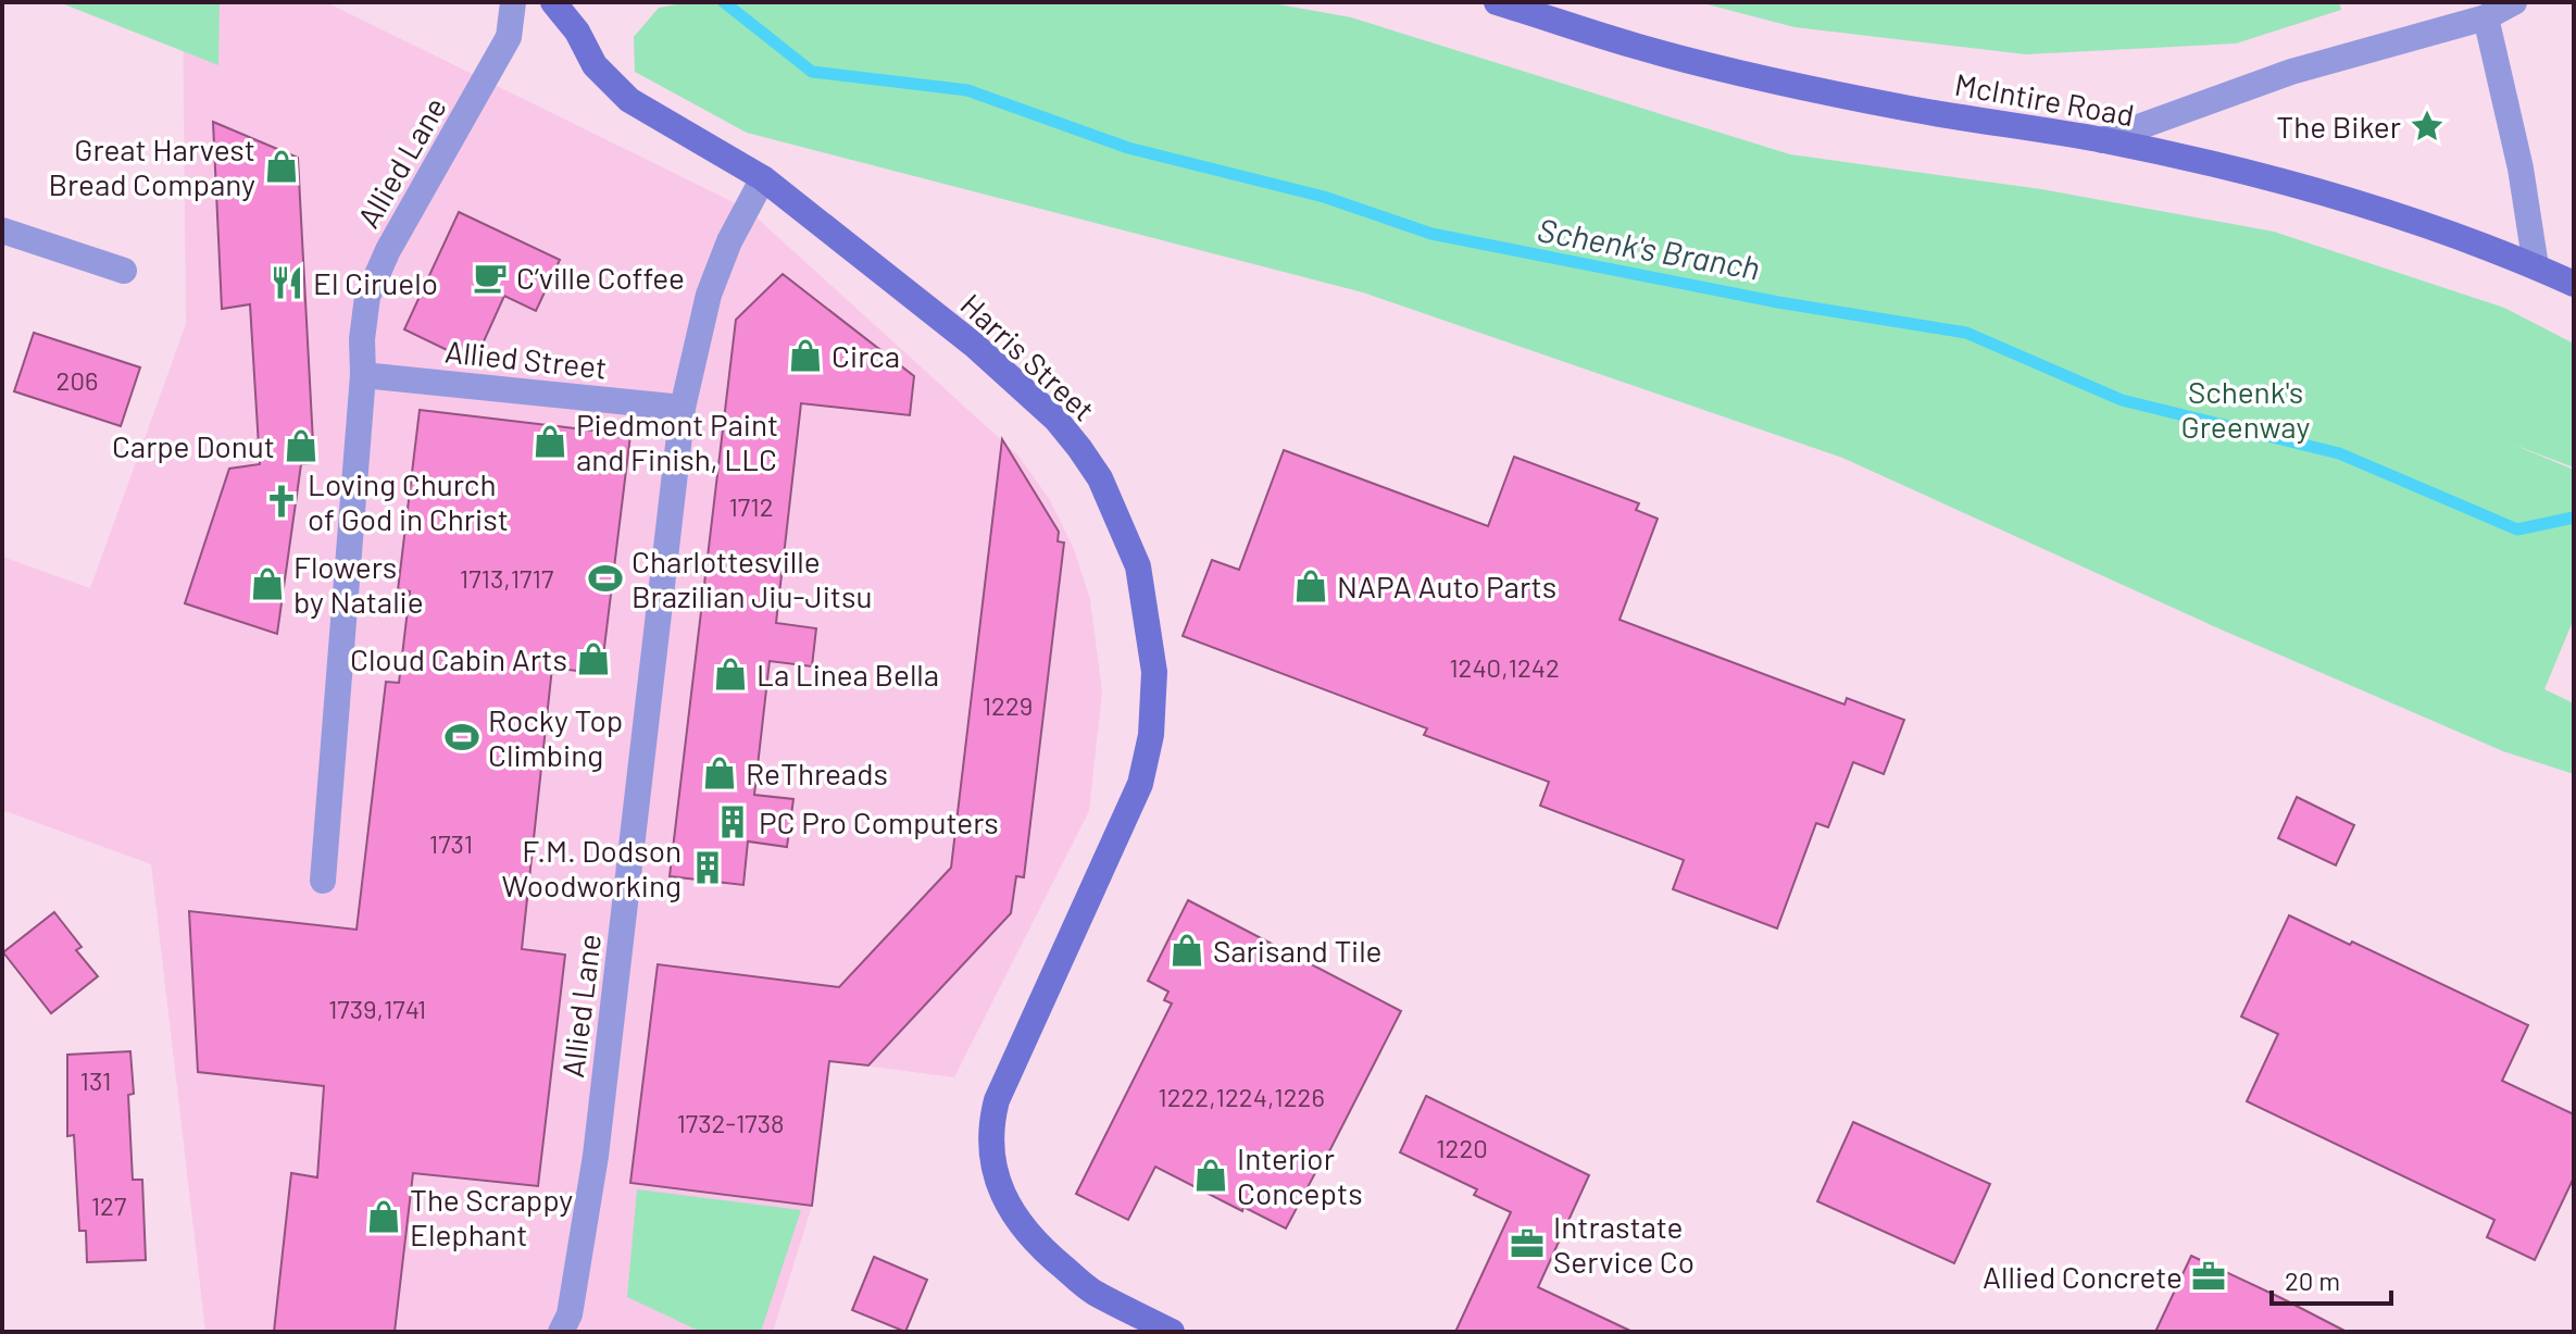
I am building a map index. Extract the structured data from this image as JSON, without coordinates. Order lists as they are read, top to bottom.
{
  "streets": {
    "street": [
      "McIntire Road",
      "Allied Lane",
      "Harris Street",
      "Allied Street"
    ]
  },
  "crossings": [
    ["Allied Lane", "Harris Street"],
    ["Allied Lane", "Allied Street"]
  ],
  "water": ["Schenk's Branch"],
  "parks": ["Schenk's Greenway"],
  "places": {
    "place": ["The Biker"],
    "shop": [
      "Great Harvest Bread Company",
      "Circa",
      "Piedmont Paint and Finish, LLC",
      "Carpe Donut",
      "Flowers by Natalie",
      "NAPA Auto Parts",
      "Cloud Cabin Arts",
      "La Linea Bella",
      "ReThreads",
      "Sarisand Tile",
      "Interior Concepts",
      "The Scrappy Elephant"
    ],
    "cafe": ["C’ville Coffee"],
    "restaurant": ["El Ciruelo"],
    "church": ["Loving Church of God in Christ"],
    "sports": ["Charlottesville Brazilian Jiu-Jitsu", "Rocky Top Climbing"],
    "building": ["PC Pro Computers", "F.M. Dodson Woodworking"],
    "office": ["Intrastate Service Co", "Allied Concrete"]
  },
  "house_numbers": [
    "206",
    "1712",
    "1713,1717",
    "1240,1242",
    "1229",
    "1731",
    "1739,1741",
    "131",
    "1222,1224,1226",
    "1732-1738",
    "1220",
    "127"
  ],
  "scale_bar": "20 m"
}
